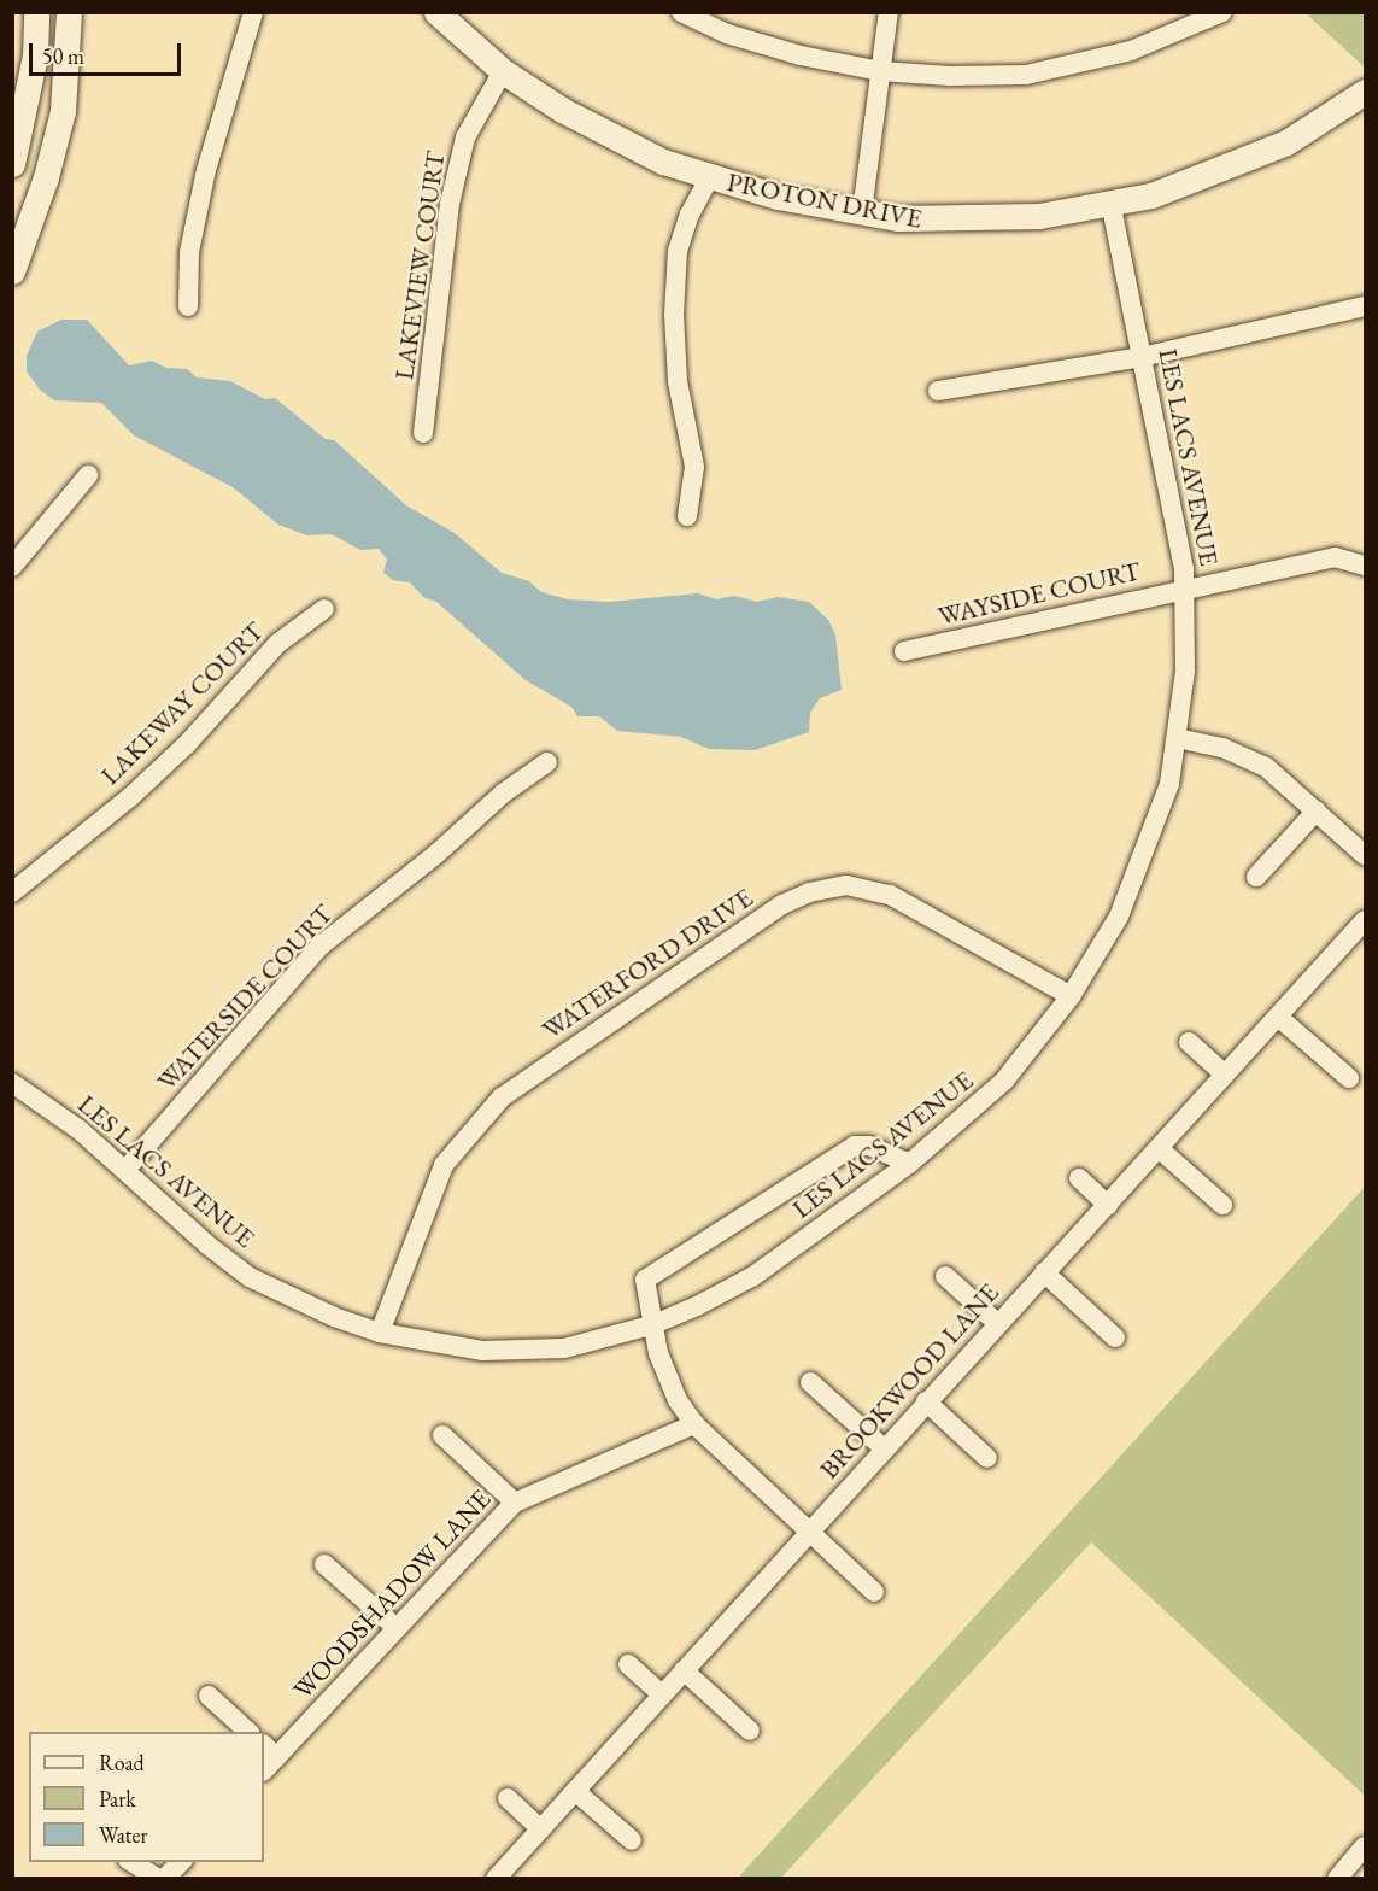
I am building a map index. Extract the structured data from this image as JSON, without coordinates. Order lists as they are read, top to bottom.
{
  "streets": {
    "street": [
      "PROTON DRIVE",
      "LAKEVIEW COURT",
      "LES LACS AVENUE",
      "WAYSIDE COURT",
      "LAKEWAY COURT",
      "WATERFORD DRIVE",
      "WATERSIDE COURT",
      "BROOKWOOD LANE",
      "WOODSHADOW LANE"
    ]
  },
  "crossings": [
    ["PROTON DRIVE", "LAKEVIEW COURT"],
    ["PROTON DRIVE", "LES LACS AVENUE"],
    ["LES LACS AVENUE", "WAYSIDE COURT"],
    ["LES LACS AVENUE", "WATERFORD DRIVE"],
    ["LES LACS AVENUE", "WATERSIDE COURT"]
  ],
  "legend": ["Road", "Park", "Water"],
  "scale_bar": "50 m"
}
